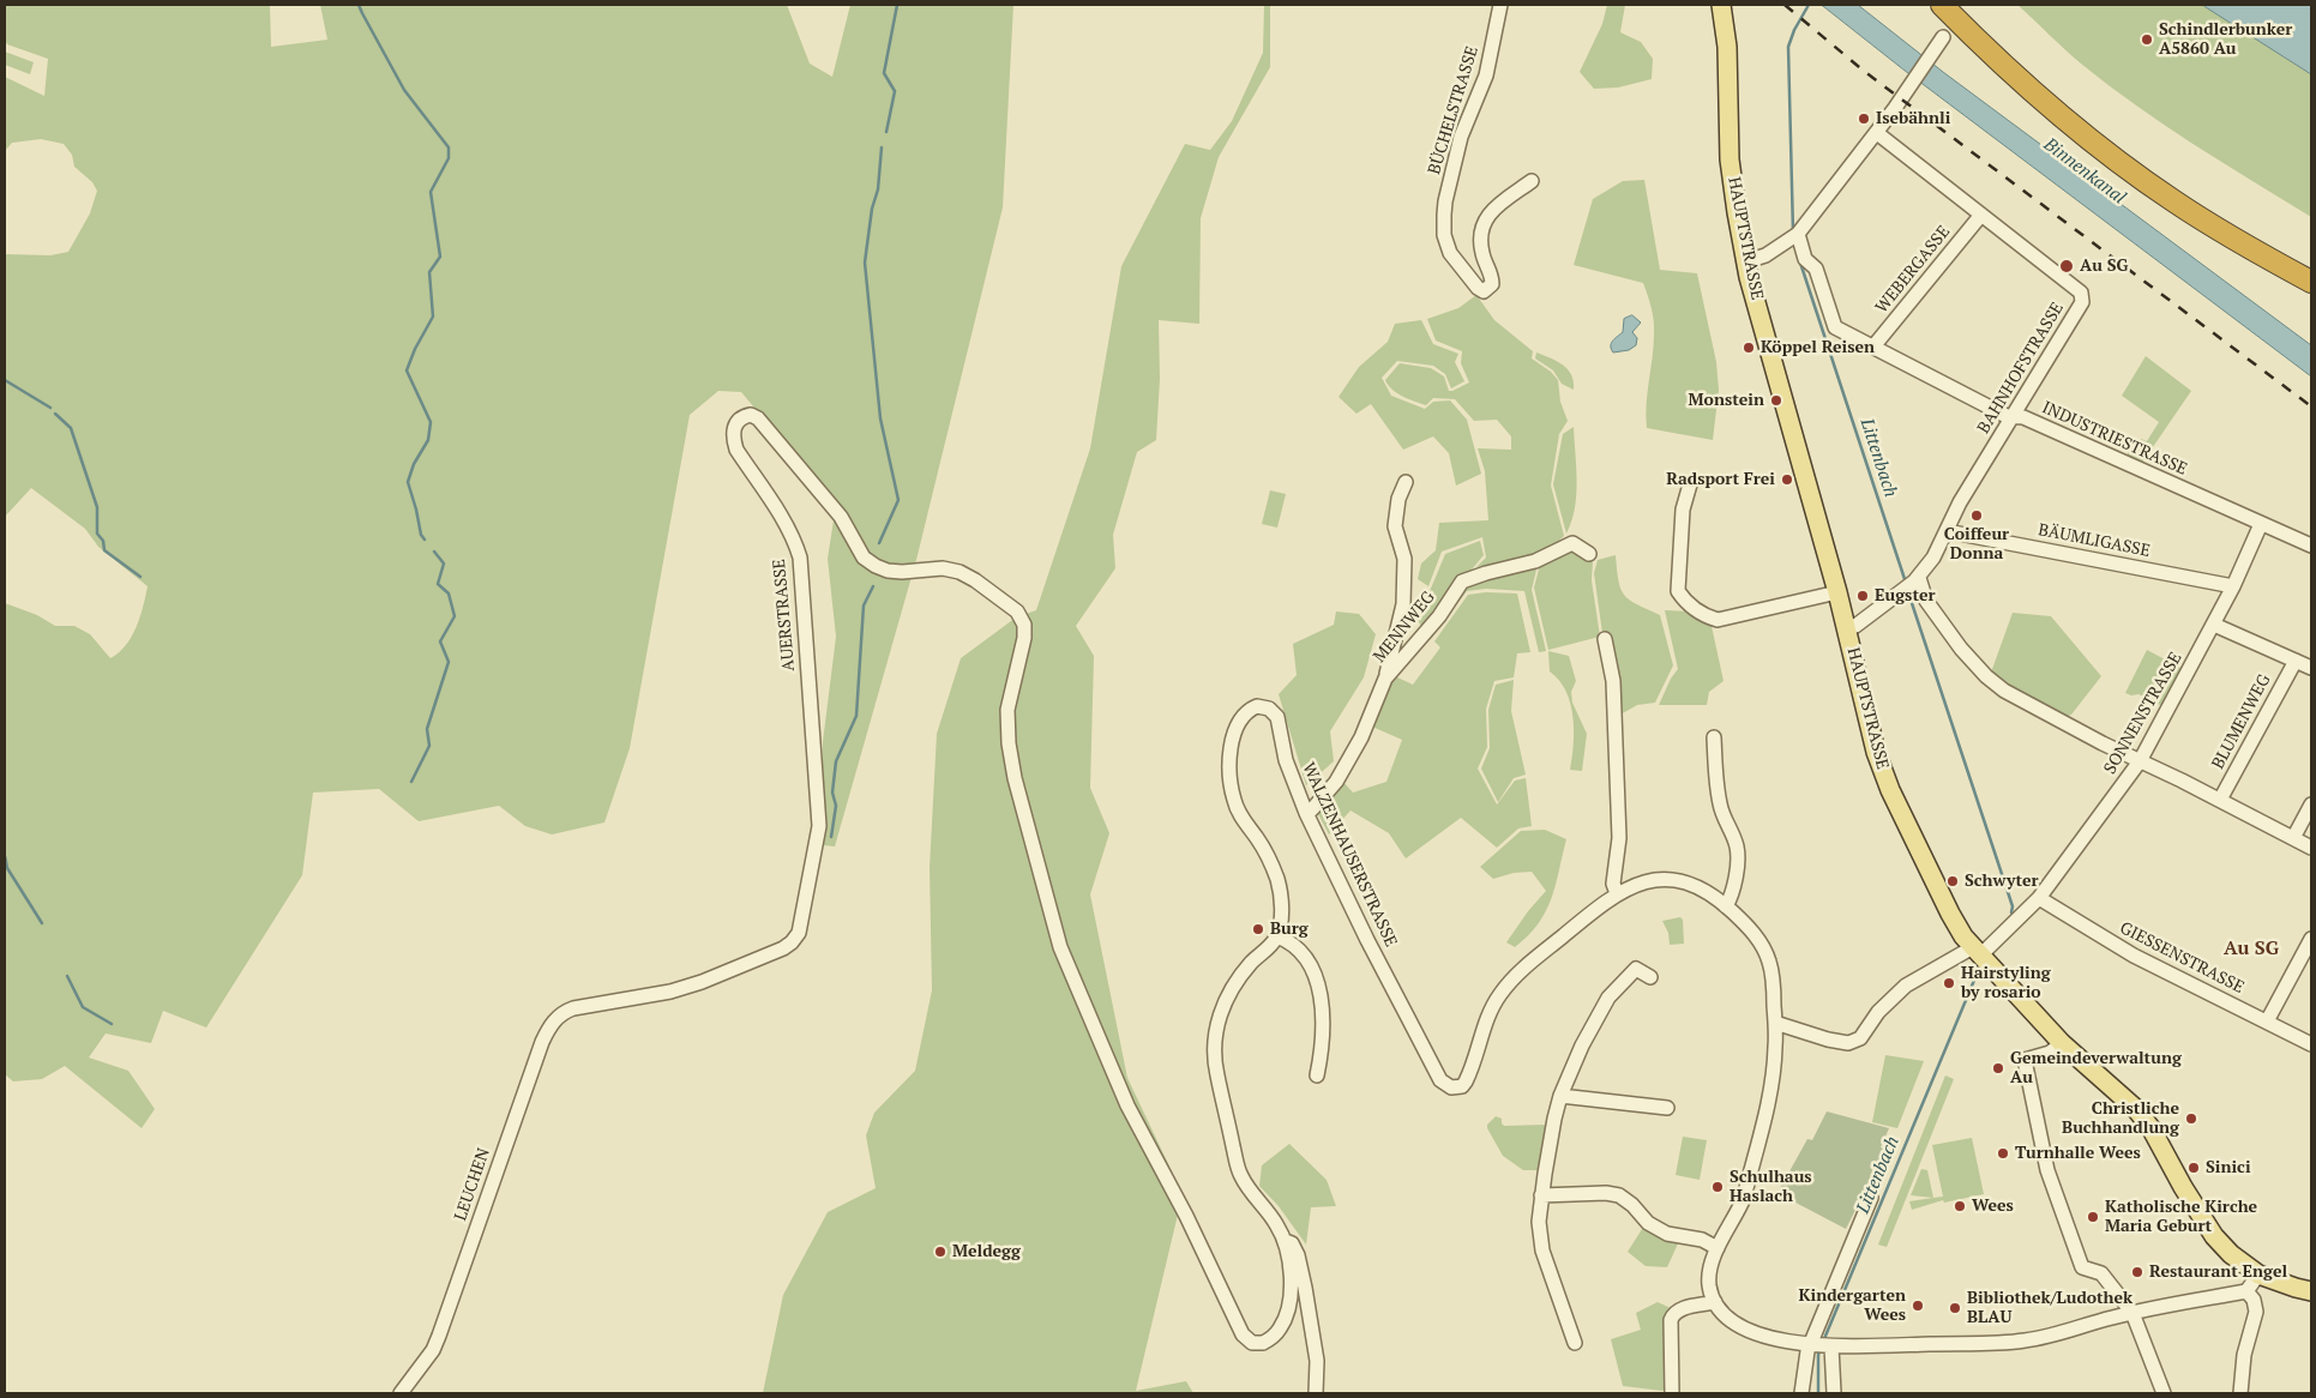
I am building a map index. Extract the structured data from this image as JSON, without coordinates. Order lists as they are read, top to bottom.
{
  "streets": {
    "main road": ["HAUPTSTRASSE"],
    "street": [
      "BÜCHELSTRASSE",
      "WEBERGASSE",
      "BAHNHOFSTRASSE",
      "INDUSTRIESTRASSE",
      "BÄUMLIGASSE",
      "AUERSTRASSE",
      "MENNWEG",
      "SONNENSTRASSE",
      "BLUMENWEG",
      "WALZENHAUSERSTRASSE",
      "GIESSENSTRASSE",
      "LEUCHEN"
    ]
  },
  "crossings": [
    ["HAUPTSTRASSE", "BAHNHOFSTRASSE"],
    ["HAUPTSTRASSE", "SONNENSTRASSE"],
    ["WEBERGASSE", "BAHNHOFSTRASSE"],
    ["WEBERGASSE", "INDUSTRIESTRASSE"],
    ["BAHNHOFSTRASSE", "INDUSTRIESTRASSE"],
    ["BAHNHOFSTRASSE", "BÄUMLIGASSE"],
    ["INDUSTRIESTRASSE", "SONNENSTRASSE"],
    ["BÄUMLIGASSE", "SONNENSTRASSE"],
    ["AUERSTRASSE", "LEUCHEN"],
    ["MENNWEG", "WALZENHAUSERSTRASSE"],
    ["SONNENSTRASSE", "WALZENHAUSERSTRASSE"],
    ["SONNENSTRASSE", "GIESSENSTRASSE"]
  ],
  "districts": ["Au SG"],
  "water": ["Binnenkanal", "Littenbach"],
  "places": [
    "Schindlerbunker A5860 Au",
    "Isebähnli",
    "Au SG",
    "Köppel Reisen",
    "Monstein",
    "Radsport Frei",
    "Coiffeur Donna",
    "Eugster",
    "Schwyter",
    "Burg",
    "Hairstyling by rosario",
    "Gemeindeverwaltung Au",
    "Christliche Buchhandlung",
    "Turnhalle Wees",
    "Sinici",
    "Schulhaus Haslach",
    "Wees",
    "Katholische Kirche Maria Geburt",
    "Meldegg",
    "Restaurant Engel",
    "Kindergarten Wees",
    "Bibliothek/Ludothek BLAU"
  ]
}
